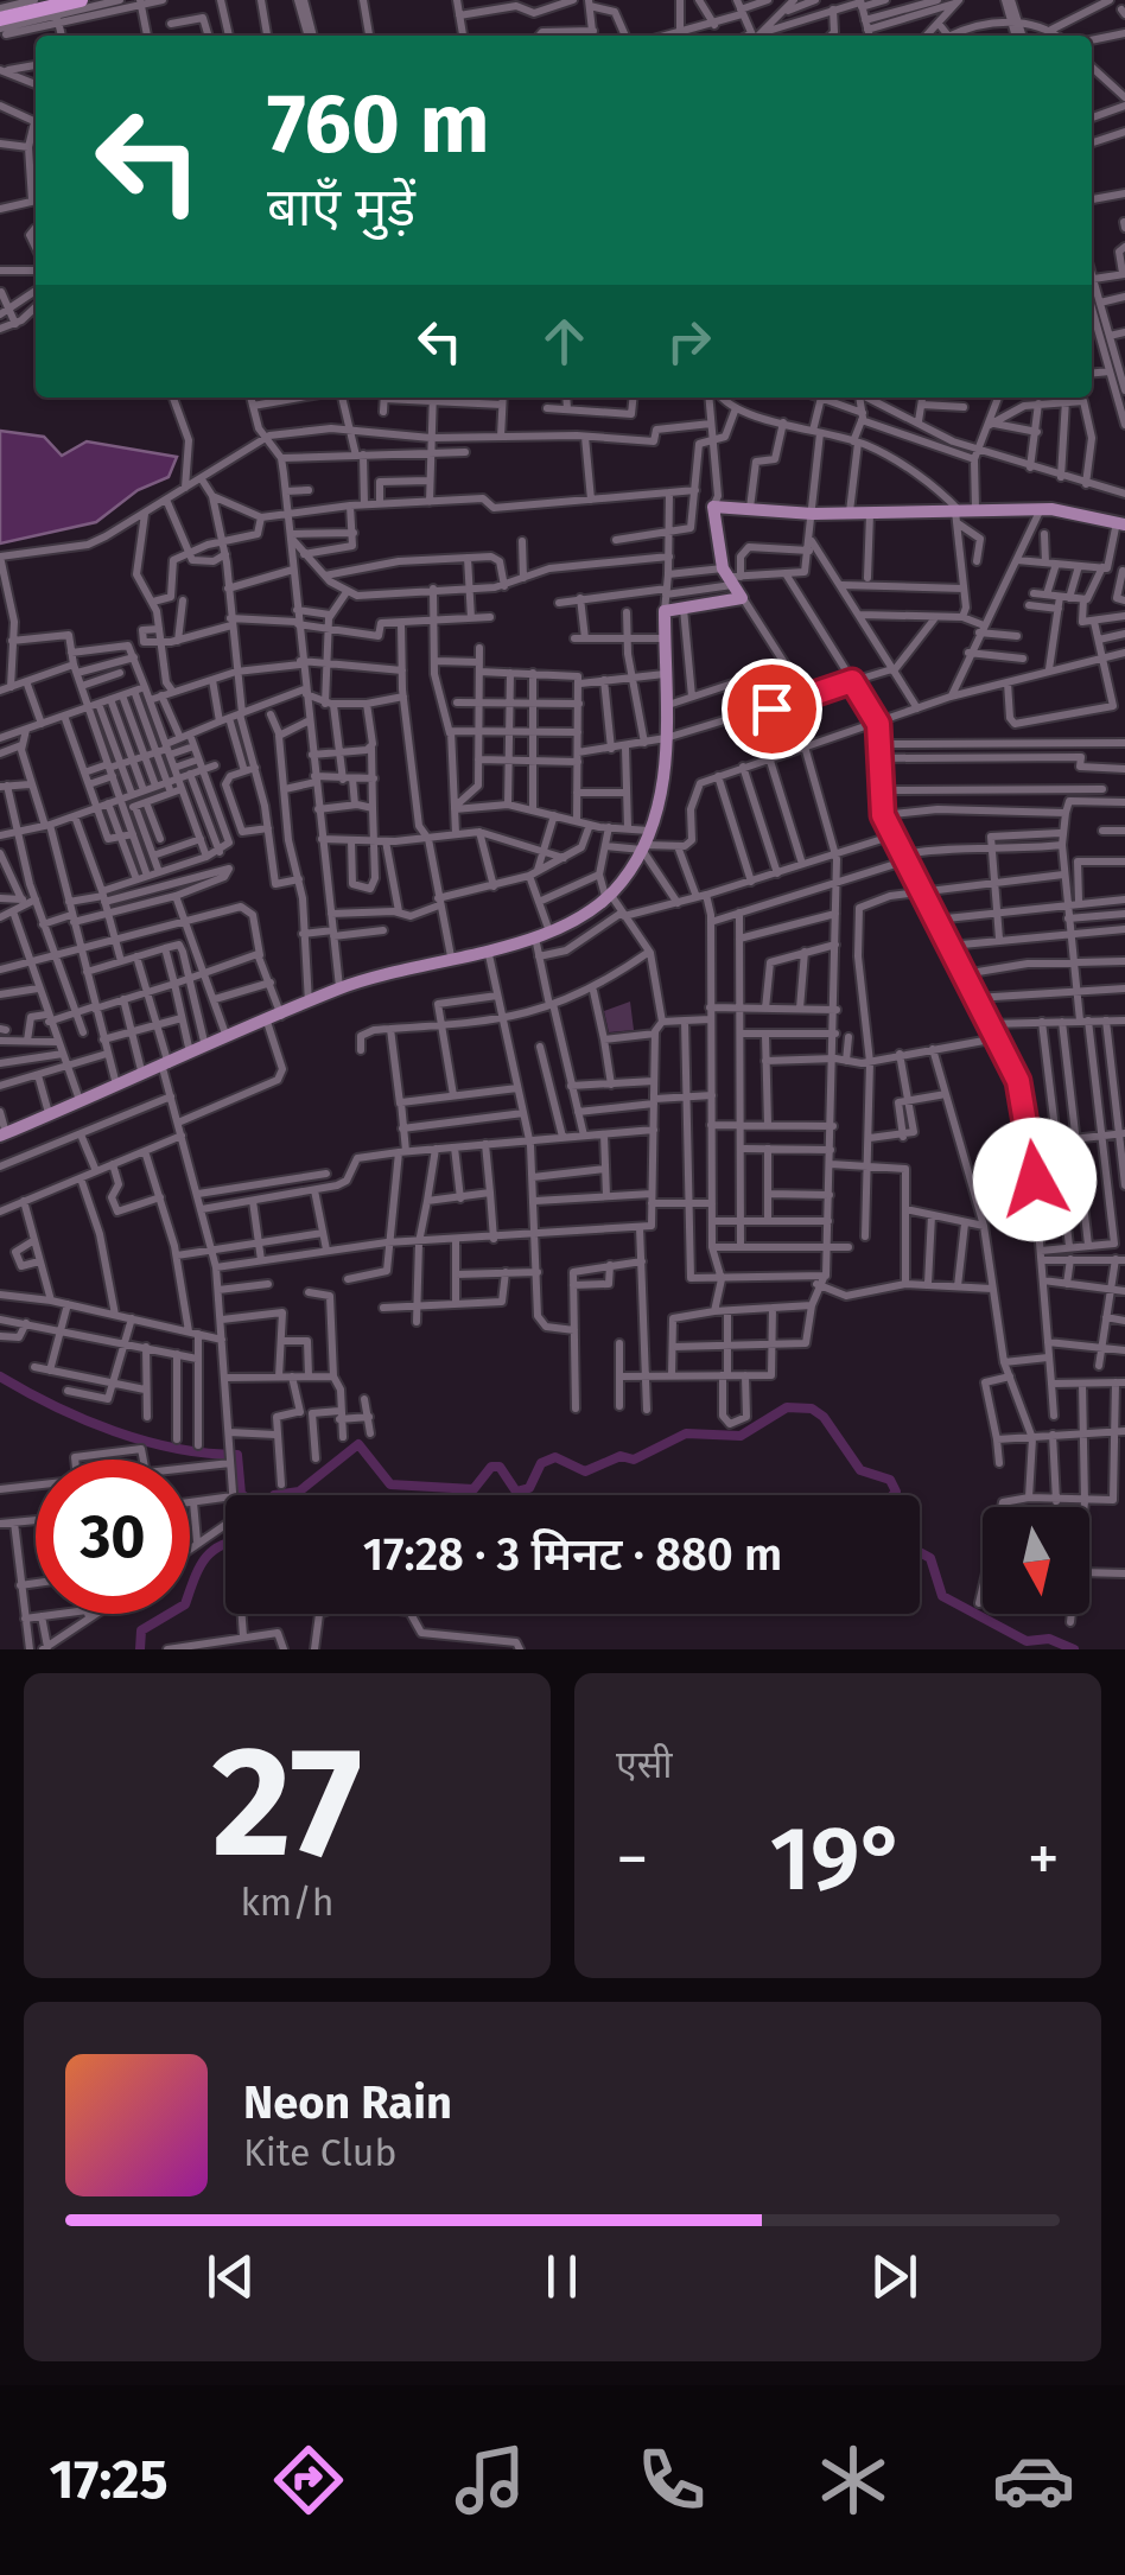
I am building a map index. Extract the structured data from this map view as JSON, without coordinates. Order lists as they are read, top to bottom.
{
  "north": "bottom",
  "page": {
    "turn": ["760 m", "बाएँ मुड़ें"],
    "limit": "30",
    "trip": "17:28 · 3 मिनट · 880 m",
    "tile": [
      ["27", "km/h"],
      "एसी"
    ],
    "heat": ["−", "19°", "+"],
    "song": ["Neon Rain", "Kite Club"],
    "tabs": "17:25"
  }
}
